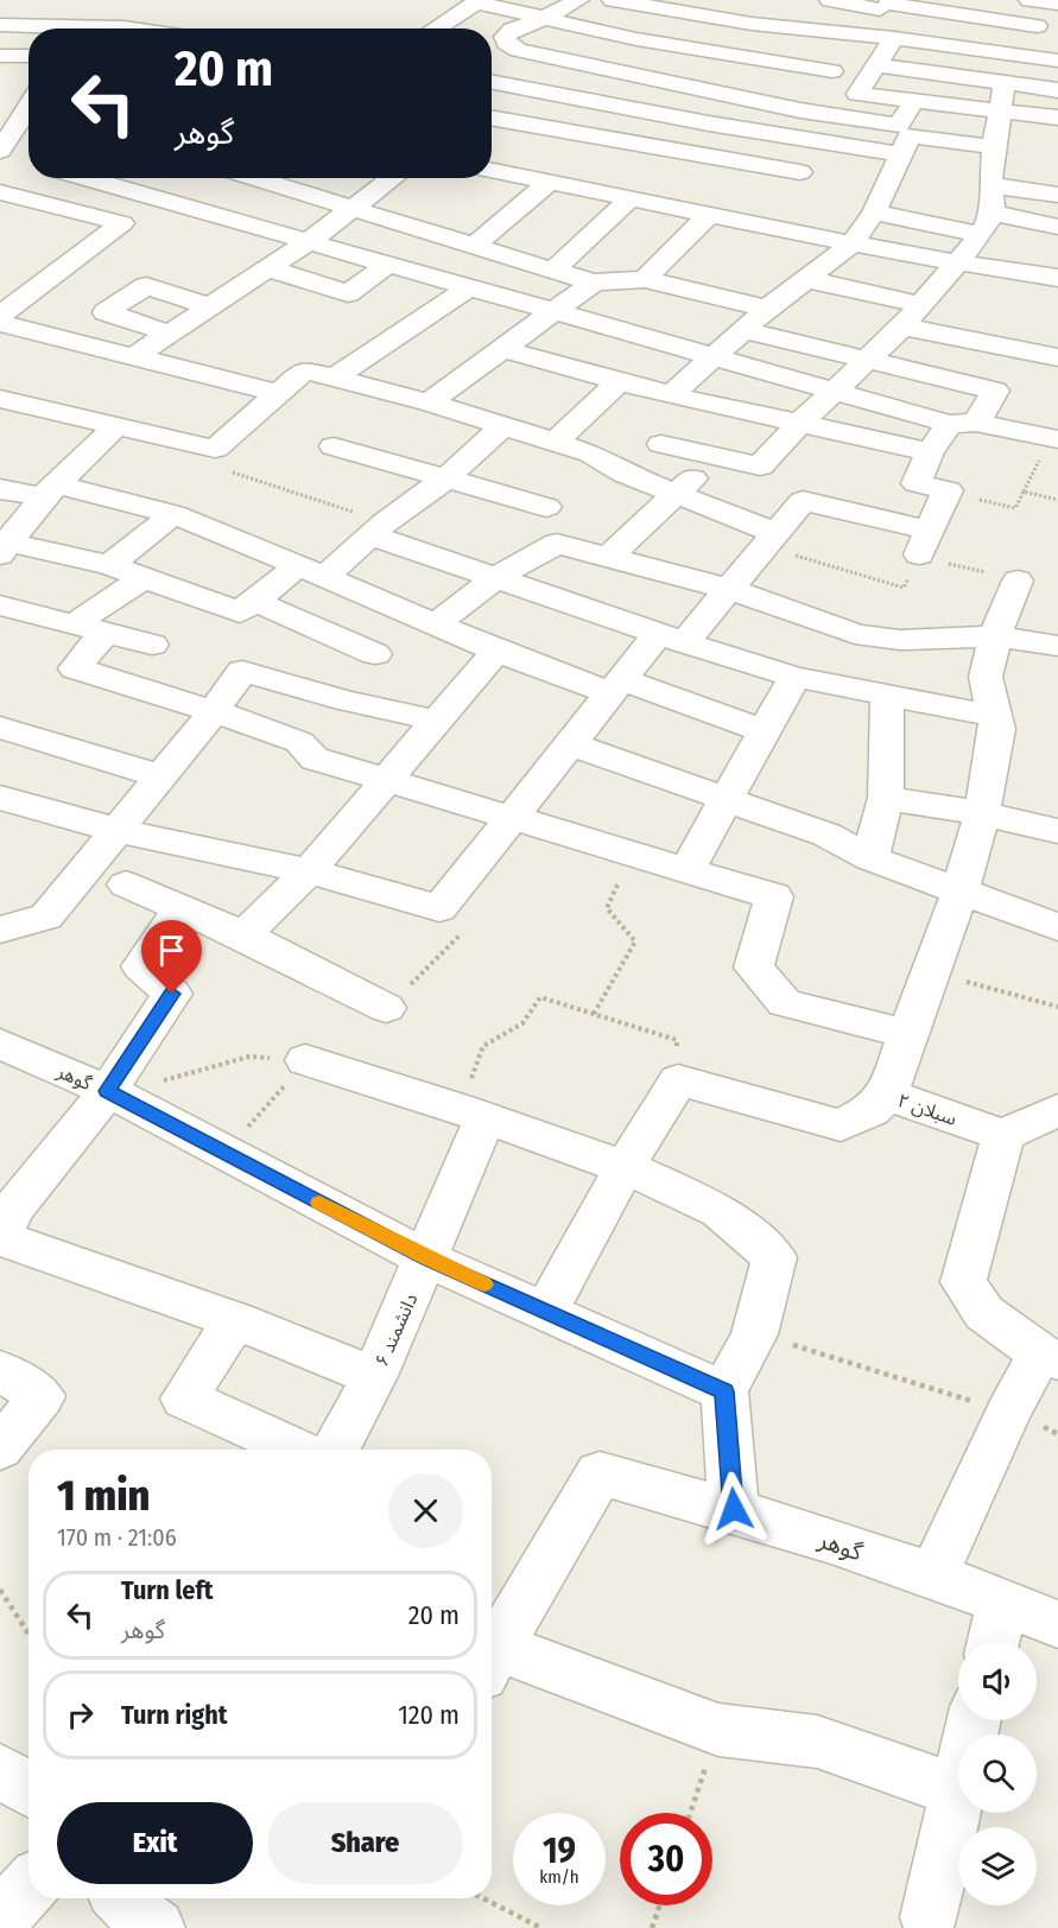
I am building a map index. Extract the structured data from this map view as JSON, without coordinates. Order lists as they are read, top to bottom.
{
  "streets": {
    "street": ["گوهر", "سبلان ۲", "دانشمند ۶"]
  },
  "crossings": [
    ["گوهر", "دانشمند ۶"]
  ],
  "page": {
    "turn": ["20 m", "گوهر"],
    "heading": ["1 min", "170 m · 21:06"],
    "list": [
      {
        "name": "Turn left",
        "note": "گوهر",
        "value": "20 m"
      },
      {
        "name": "Turn right",
        "value": "120 m"
      }
    ],
    "buttons": ["Exit", "Share"],
    "speed": "19 km/h",
    "limit": "30"
  }
}
